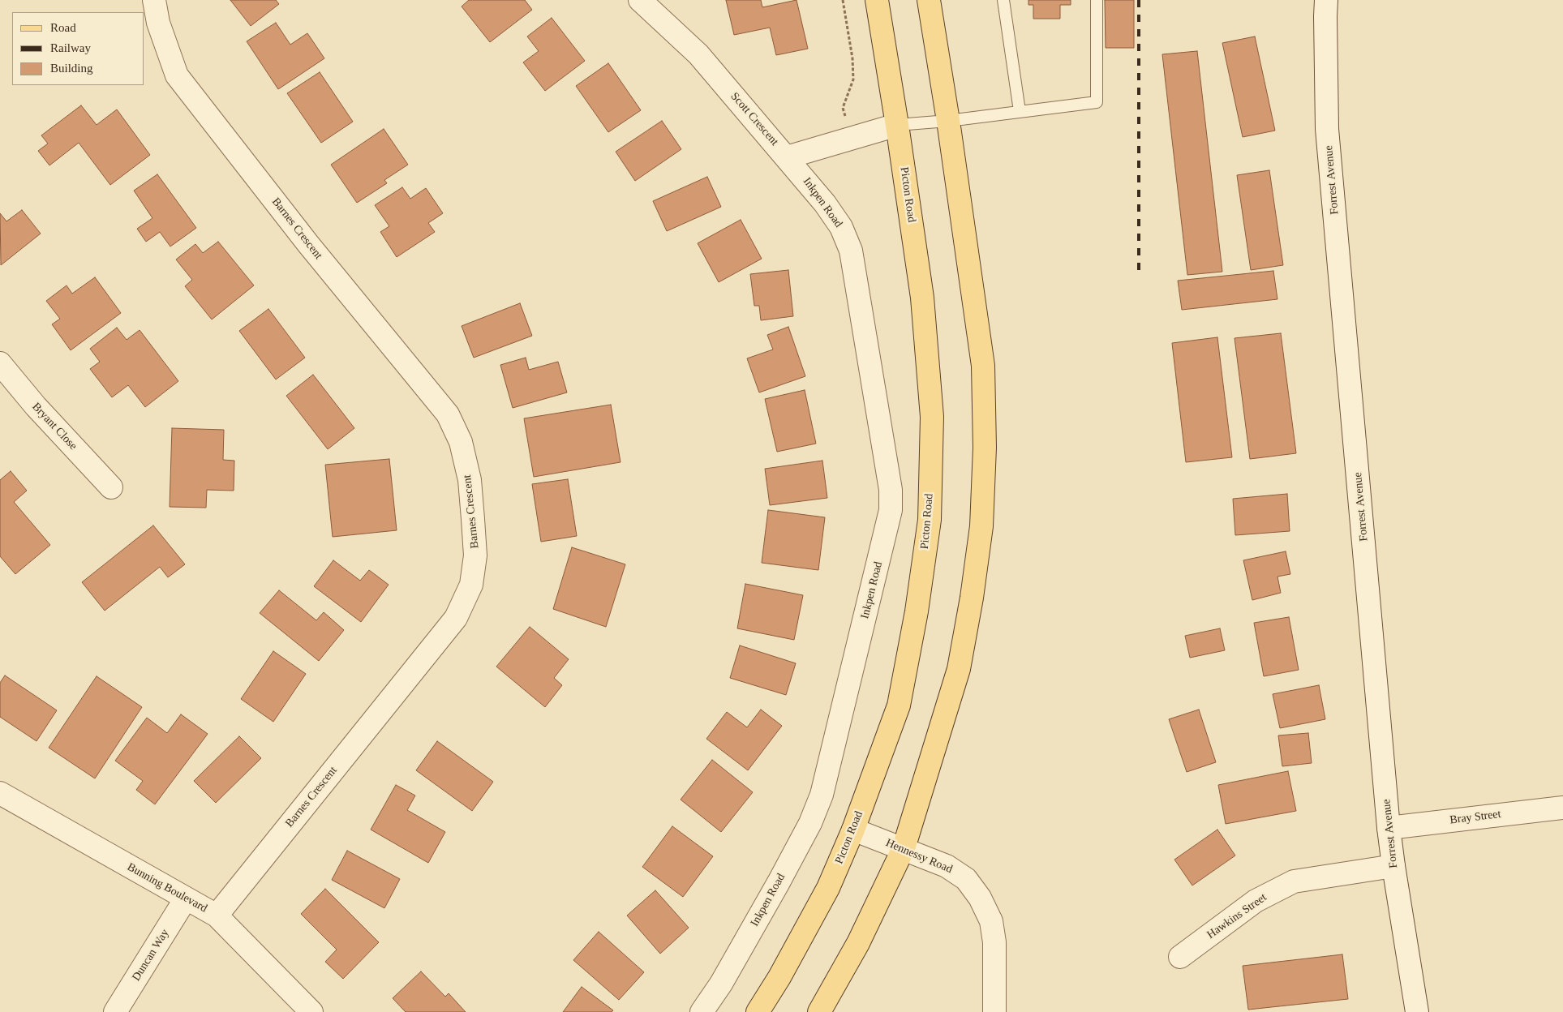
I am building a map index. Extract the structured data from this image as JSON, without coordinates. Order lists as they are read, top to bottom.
{
  "streets": {
    "main road": ["Picton Road"],
    "street": [
      "Scott Crescent",
      "Forrest Avenue",
      "Inkpen Road",
      "Barnes Crescent",
      "Bryant Close",
      "Bray Street",
      "Hennessy Road",
      "Bunning Boulevard",
      "Hawkins Street",
      "Duncan Way"
    ]
  },
  "crossings": [
    ["Scott Crescent", "Inkpen Road"],
    ["Forrest Avenue", "Bray Street"],
    ["Forrest Avenue", "Hawkins Street"],
    ["Picton Road", "Hennessy Road"],
    ["Barnes Crescent", "Bunning Boulevard"],
    ["Bunning Boulevard", "Duncan Way"]
  ],
  "legend": ["Road", "Railway", "Building"]
}
